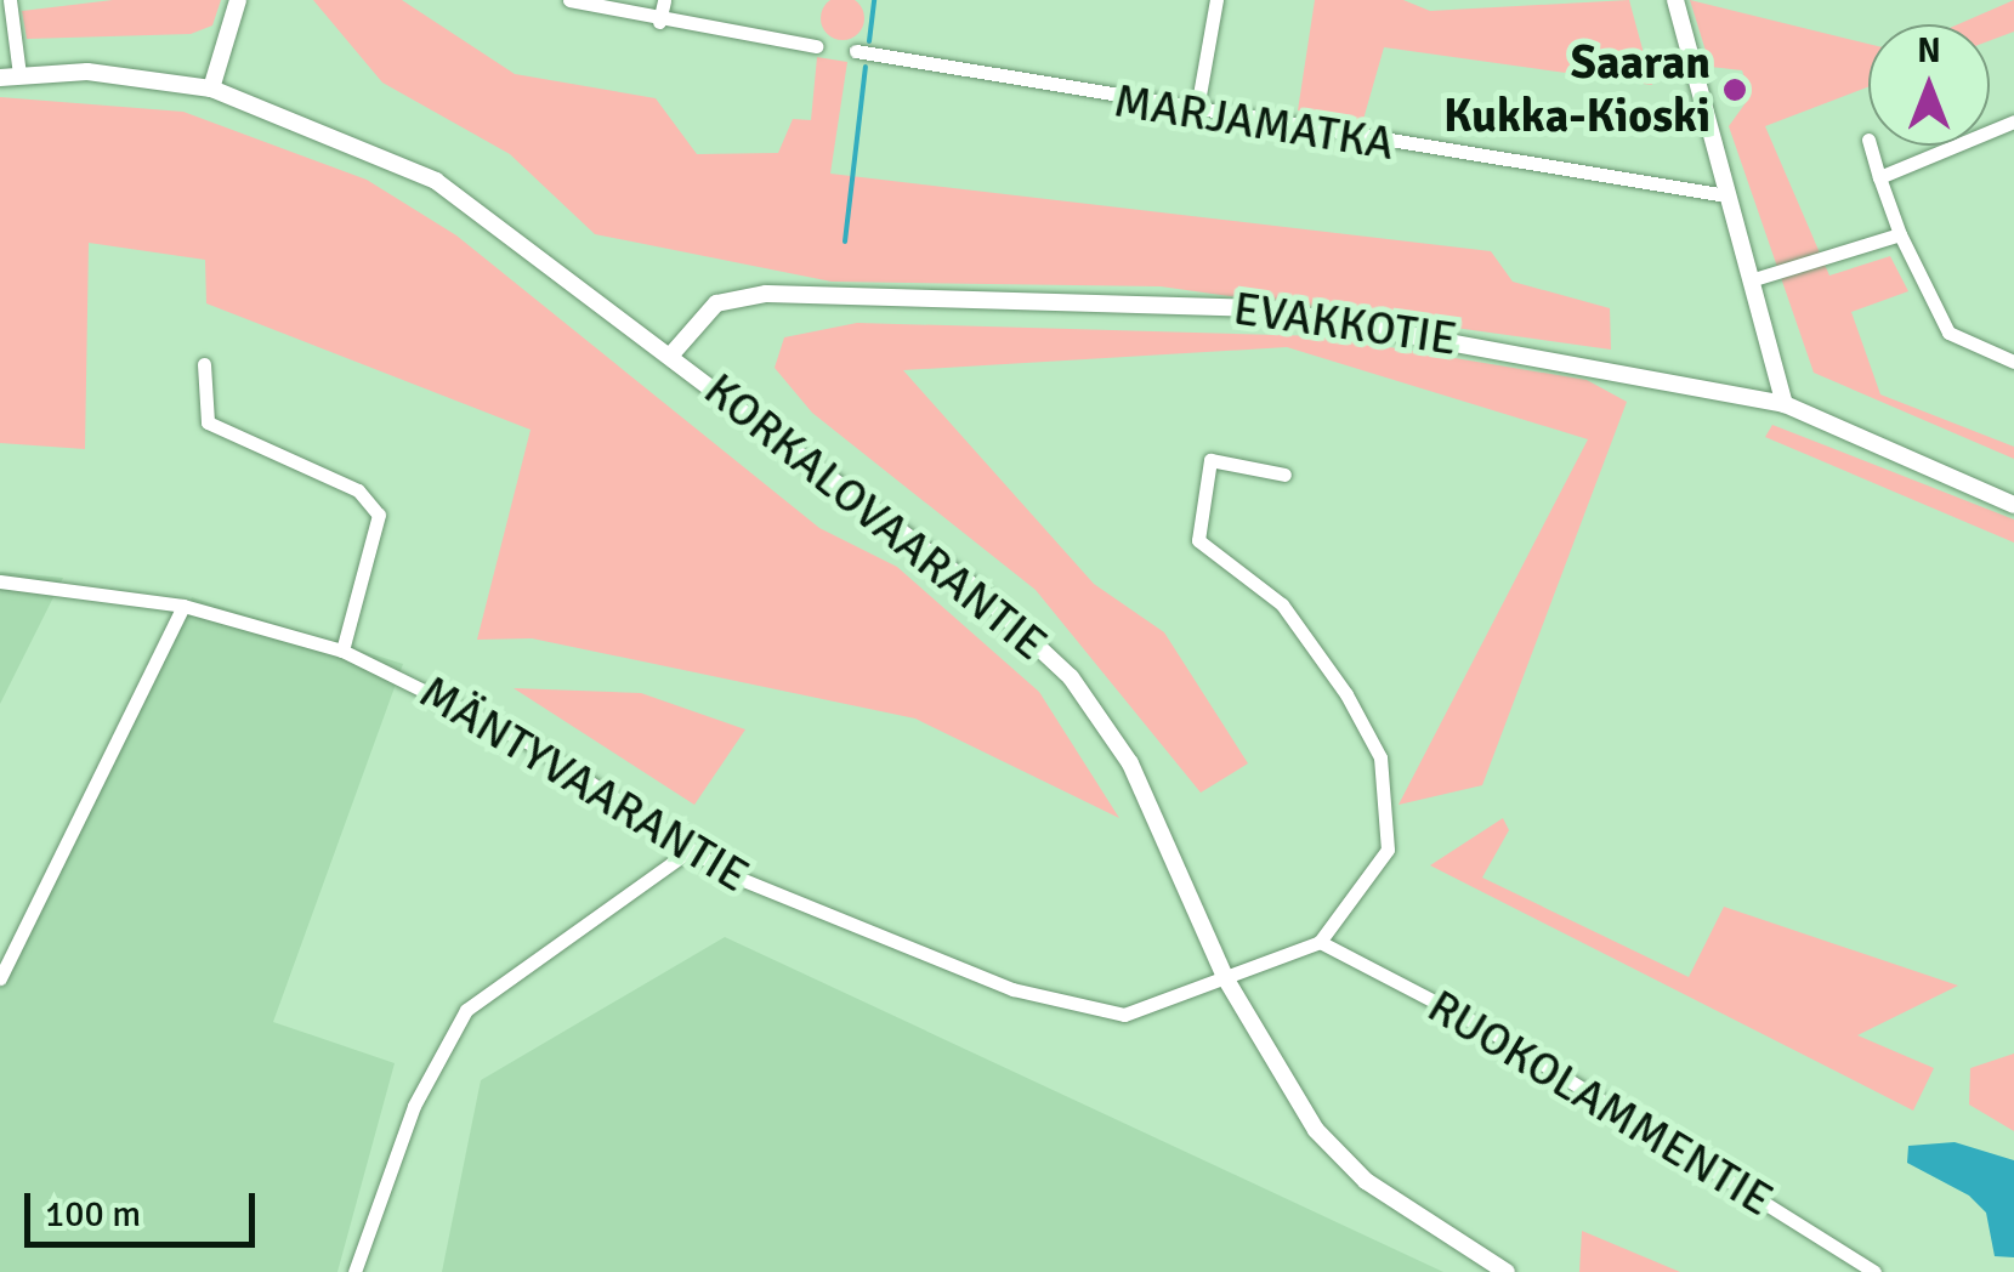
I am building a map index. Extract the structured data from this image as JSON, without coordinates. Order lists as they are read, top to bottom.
{
  "streets": {
    "street": [
      "MARJAMATKA",
      "EVAKKOTIE",
      "KORKALOVAARANTIE",
      "MÄNTYVAARANTIE",
      "RUOKOLAMMENTIE"
    ]
  },
  "crossings": [
    ["EVAKKOTIE", "KORKALOVAARANTIE"],
    ["KORKALOVAARANTIE", "MÄNTYVAARANTIE"],
    ["MÄNTYVAARANTIE", "RUOKOLAMMENTIE"]
  ],
  "places": ["Saaran Kukka-Kioski"],
  "scale_bar": "100 m",
  "north": "top"
}
